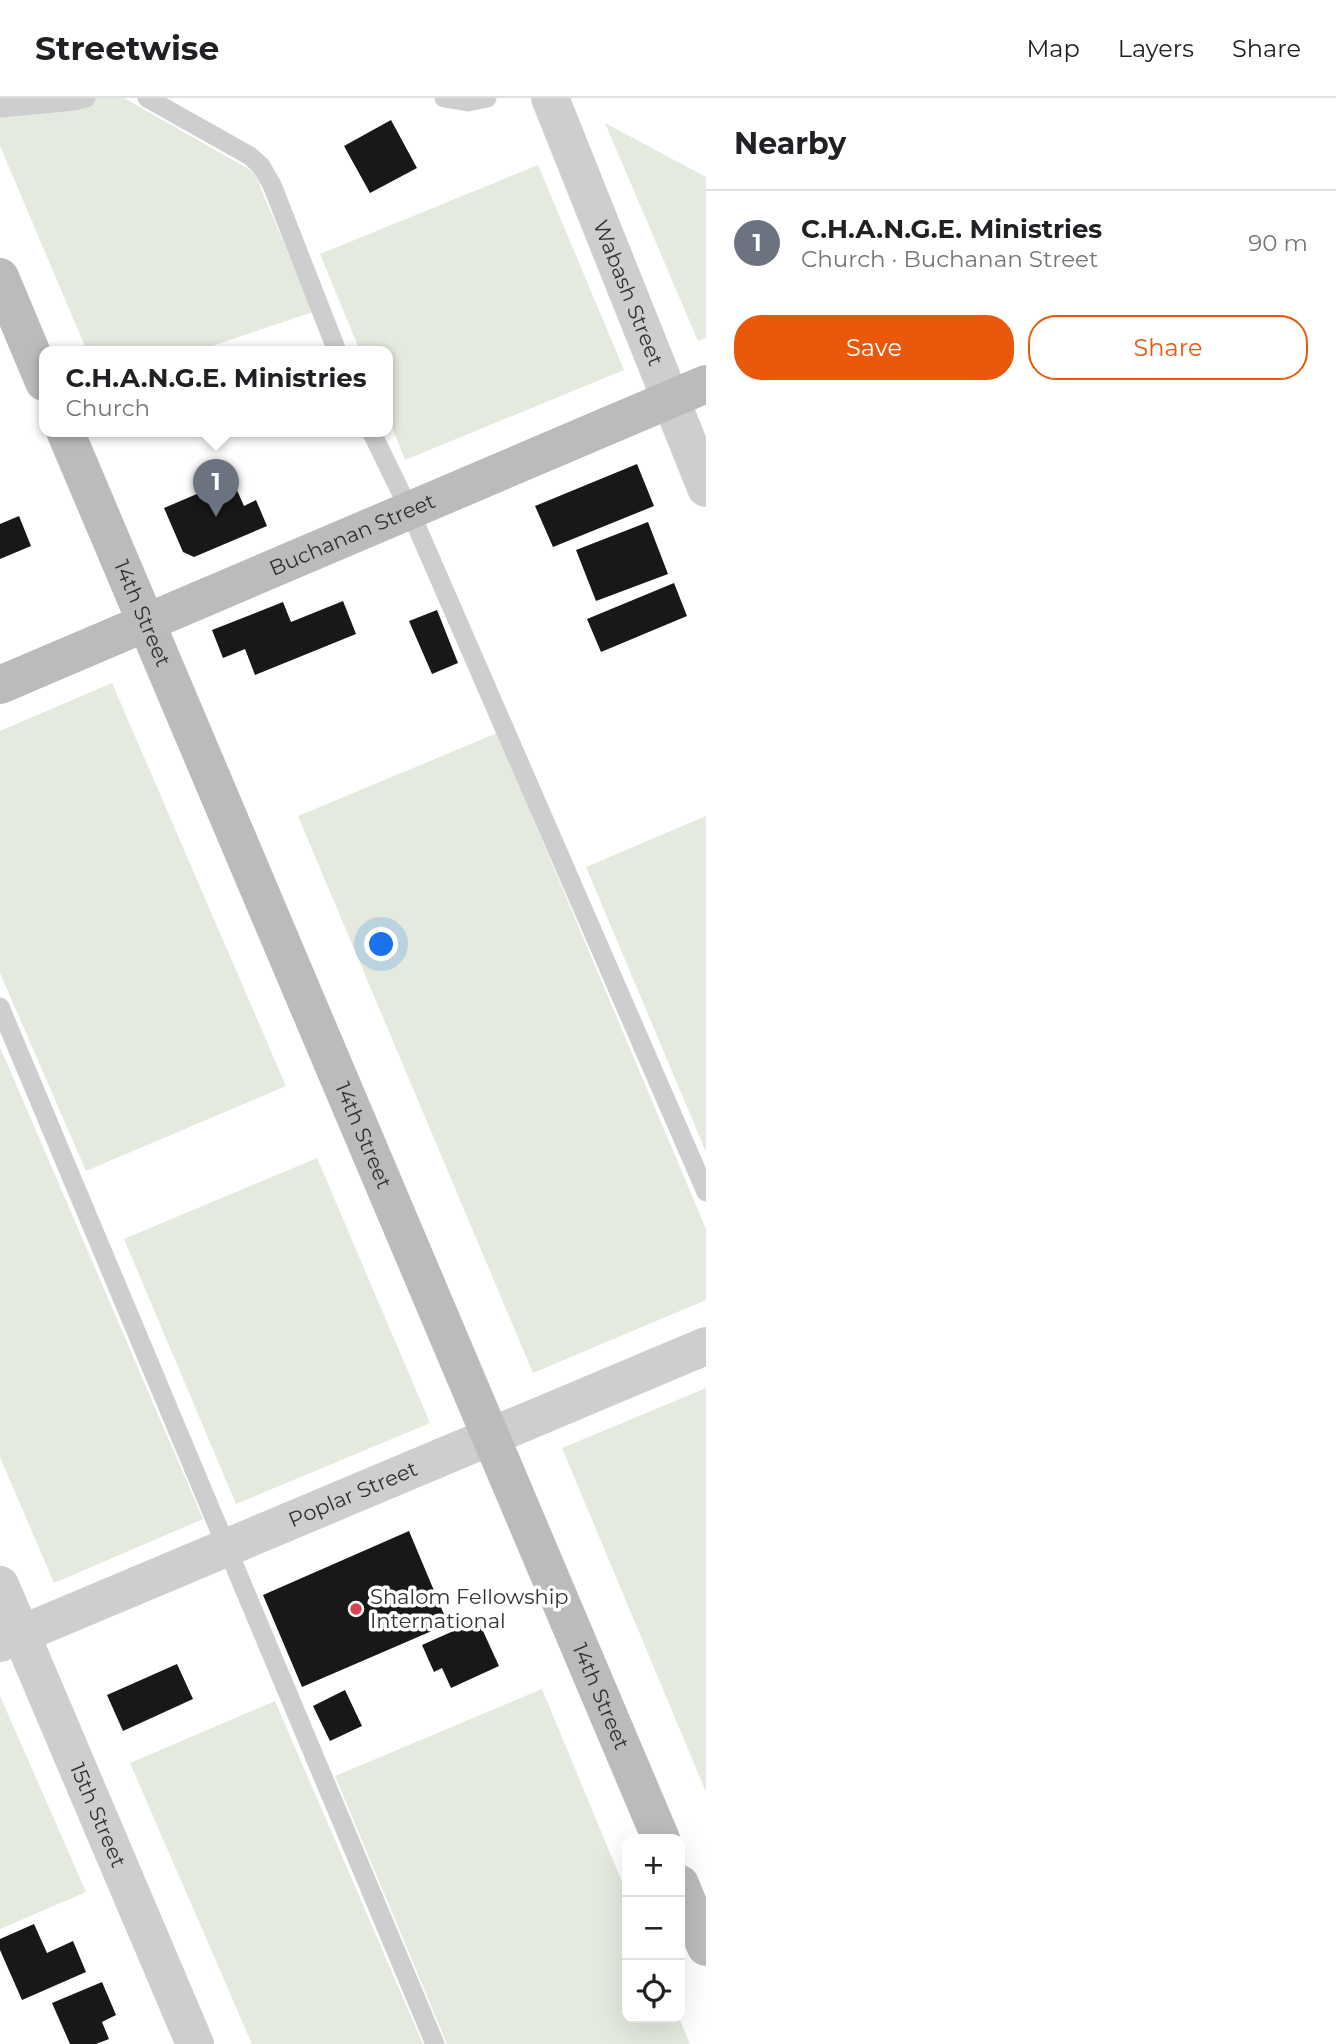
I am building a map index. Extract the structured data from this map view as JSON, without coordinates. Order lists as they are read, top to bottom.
{
  "streets": {
    "street": [
      "Wabash Street",
      "Buchanan Street",
      "14th Street",
      "Poplar Street",
      "15th Street"
    ]
  },
  "crossings": [
    ["Wabash Street", "Buchanan Street"],
    ["Buchanan Street", "14th Street"],
    ["14th Street", "Poplar Street"],
    ["Poplar Street", "15th Street"]
  ],
  "places": ["Shalom Fellowship International"],
  "page": {
    "header": "Streetwise",
    "nav": ["Map", "Layers", "Share"],
    "heading": "Nearby",
    "list": [
      {
        "mark": "1",
        "name": "C.H.A.N.G.E. Ministries",
        "note": "Church · Buchanan Street",
        "value": "90 m"
      }
    ],
    "buttons": ["Save", "Share"],
    "popup": ["C.H.A.N.G.E. Ministries", "Church"],
    "pins": "1",
    "map_buttons": ["+", "−"]
  }
}
